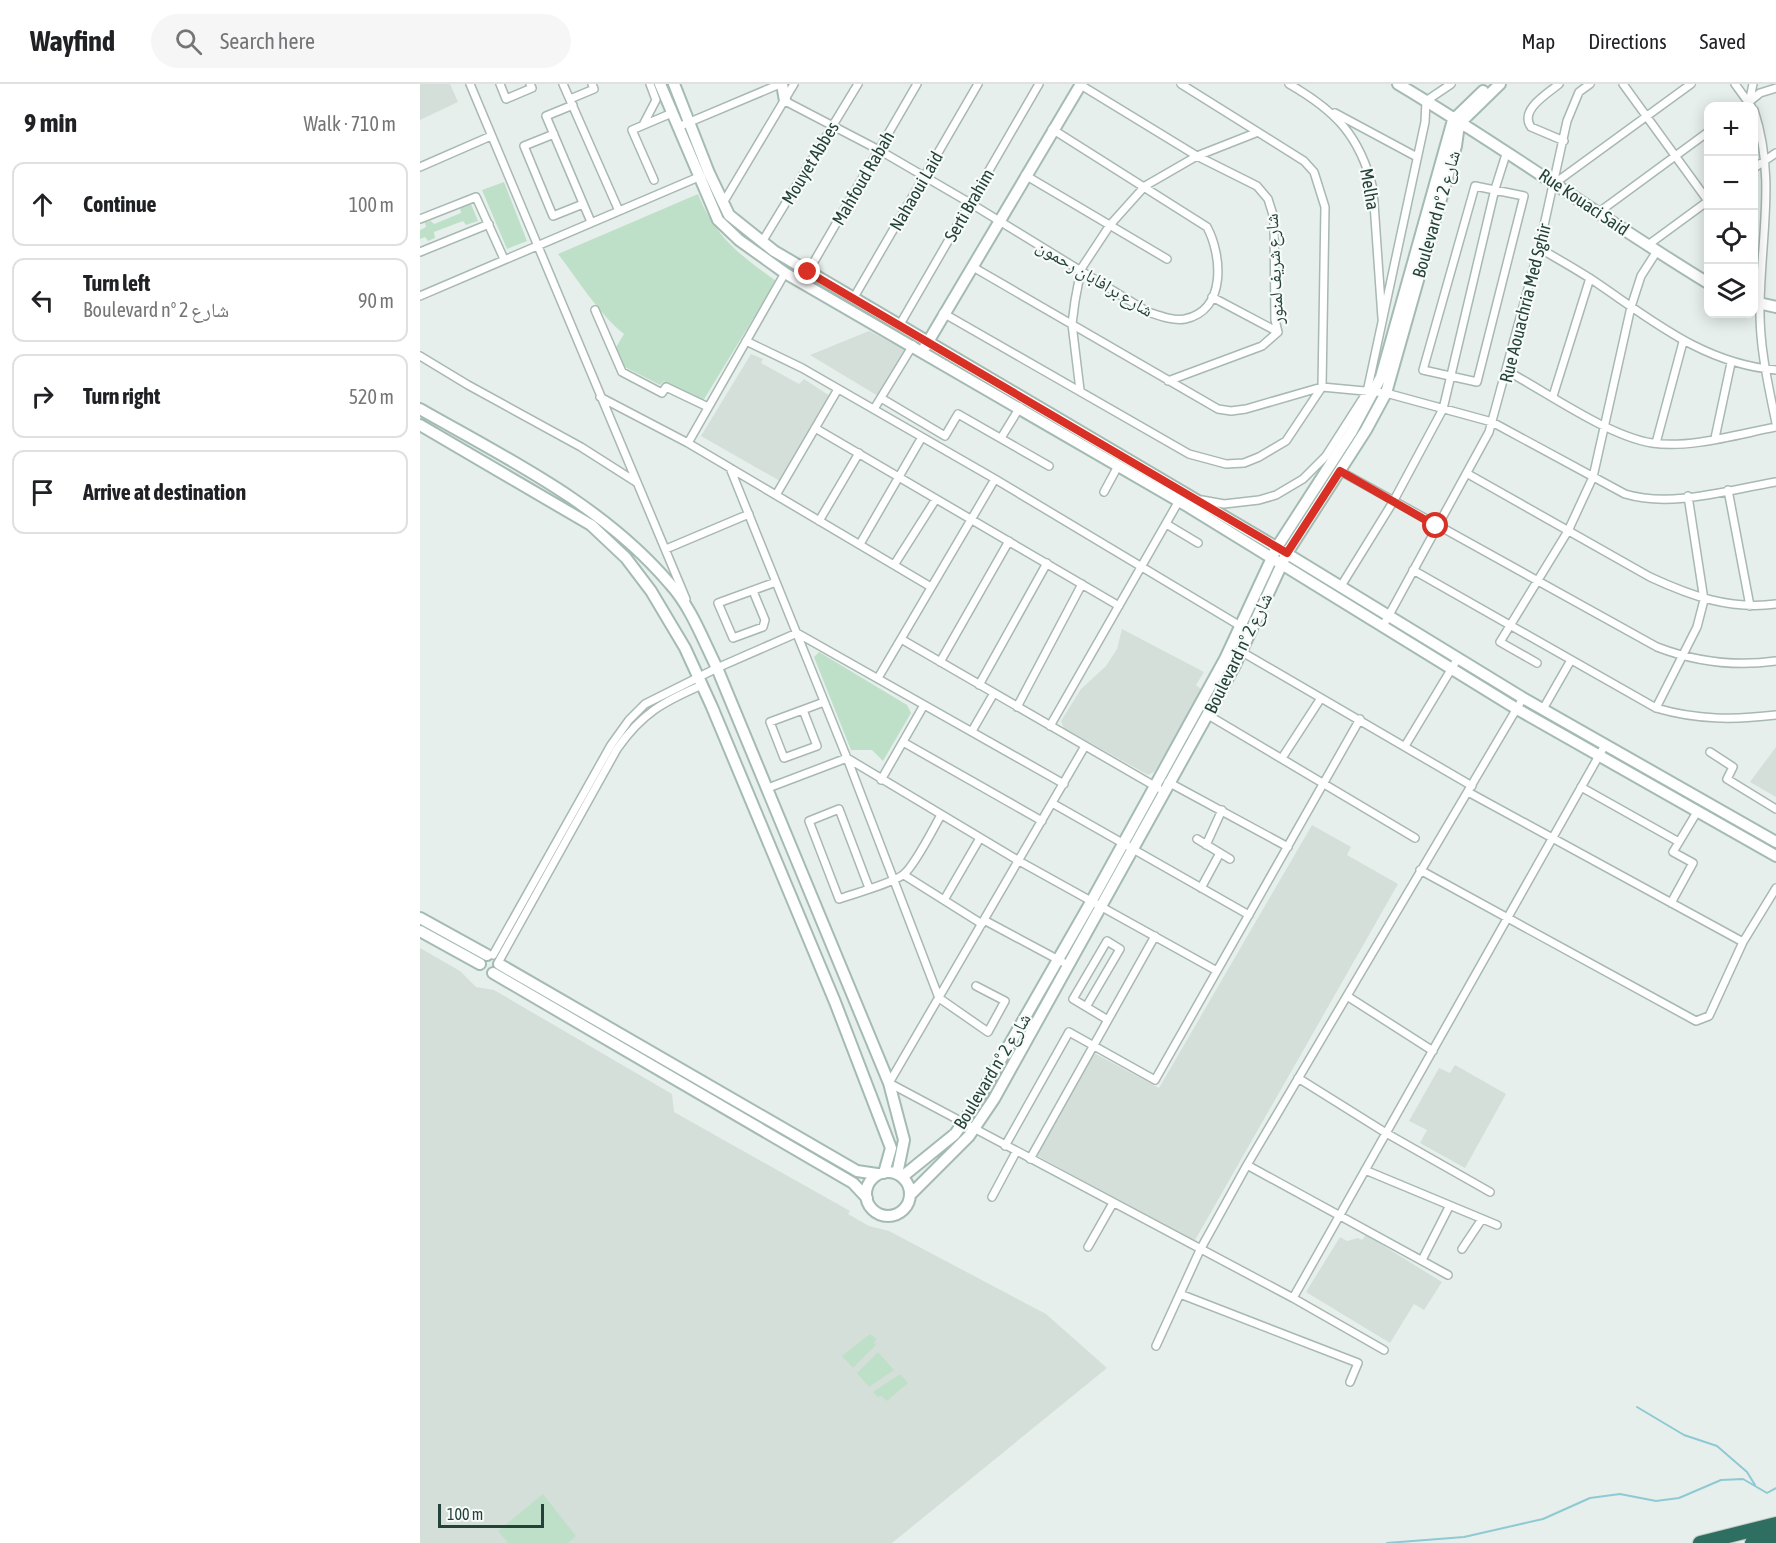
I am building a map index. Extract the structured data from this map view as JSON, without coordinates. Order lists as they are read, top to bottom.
{
  "streets": {
    "street": [
      "Mouyet Abbes",
      "Mahfoud Rabah",
      "Melha",
      "Nahaoui Laid",
      "Rue Kouaci Said",
      "Serti Brahim",
      "Boulevard n° شارع 2",
      "شارع شريف لمنور",
      "شارع برافابان رحمون",
      "Rue Aouachria Med Sghir"
    ]
  },
  "crossings": [
    ["Mouyet Abbes", "شارع برافابان رحمون"],
    ["Mahfoud Rabah", "شارع برافابان رحمون"],
    ["Nahaoui Laid", "شارع برافابان رحمون"],
    ["Rue Kouaci Said", "Boulevard n° شارع 2"],
    ["Rue Kouaci Said", "Rue Aouachria Med Sghir"],
    ["Serti Brahim", "شارع برافابان رحمون"]
  ],
  "scale_bar": "100 m",
  "page": {
    "header": "Wayfind",
    "search": "Search here",
    "nav": ["Map", "Directions", "Saved"],
    "heading": ["9 min", "Walk · 710 m"],
    "map_buttons": ["+", "−"],
    "list": [
      ["Continue", "100 m"],
      ["Turn left", "Boulevard n° شارع 2", "90 m"],
      ["Turn right", "520 m"],
      "Arrive at destination"
    ],
    "scale": "100 m"
  }
}
